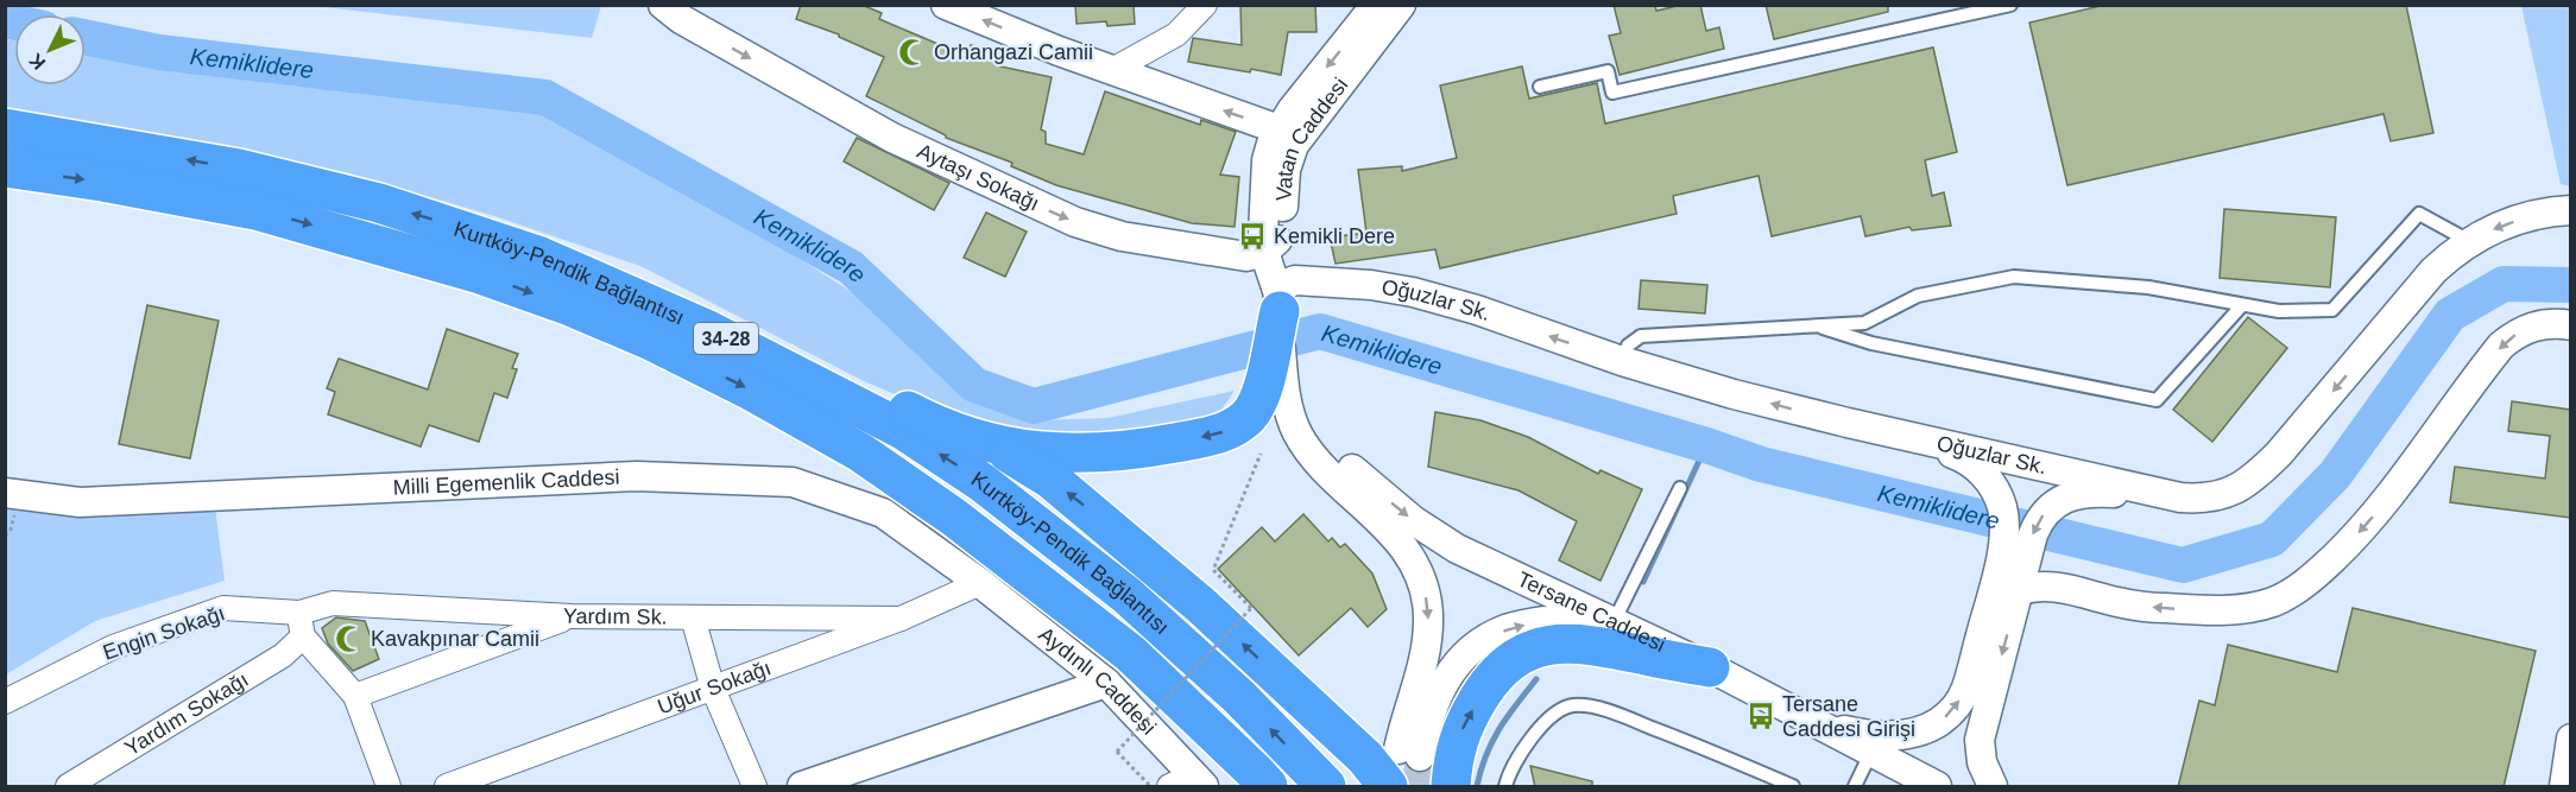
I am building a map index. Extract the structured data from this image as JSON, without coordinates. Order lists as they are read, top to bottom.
{
  "streets": {
    "highway": ["Kurtköy-Pendik Bağlantısı", "34-28"],
    "street": [
      "Vatan Caddesi",
      "Aytaşı Sokağı",
      "Oğuzlar Sk.",
      "Milli Egemenlik Caddesi",
      "Tersane Caddesi",
      "Yardım Sk.",
      "Engin Sokağı",
      "Aydınlı Caddesi",
      "Uğur Sokağı",
      "Yardım Sokağı"
    ]
  },
  "crossings": [
    ["Vatan Caddesi", "Oğuzlar Sk."],
    ["Milli Egemenlik Caddesi", "Aydınlı Caddesi"],
    ["Milli Egemenlik Caddesi", "Uğur Sokağı"],
    ["Yardım Sk.", "Engin Sokağı"],
    ["Yardım Sk.", "Uğur Sokağı"],
    ["Aydınlı Caddesi", "Uğur Sokağı"]
  ],
  "one_way": ["Oğuzlar Sk.", "Tersane Caddesi"],
  "water": ["Kemiklidere"],
  "places": {
    "mosque": ["Orhangazi Camii", "Kavakpınar Camii"],
    "bus stop": ["Kemikli Dere", "Tersane Caddesi Girişi"]
  },
  "north": "bottom left"
}
